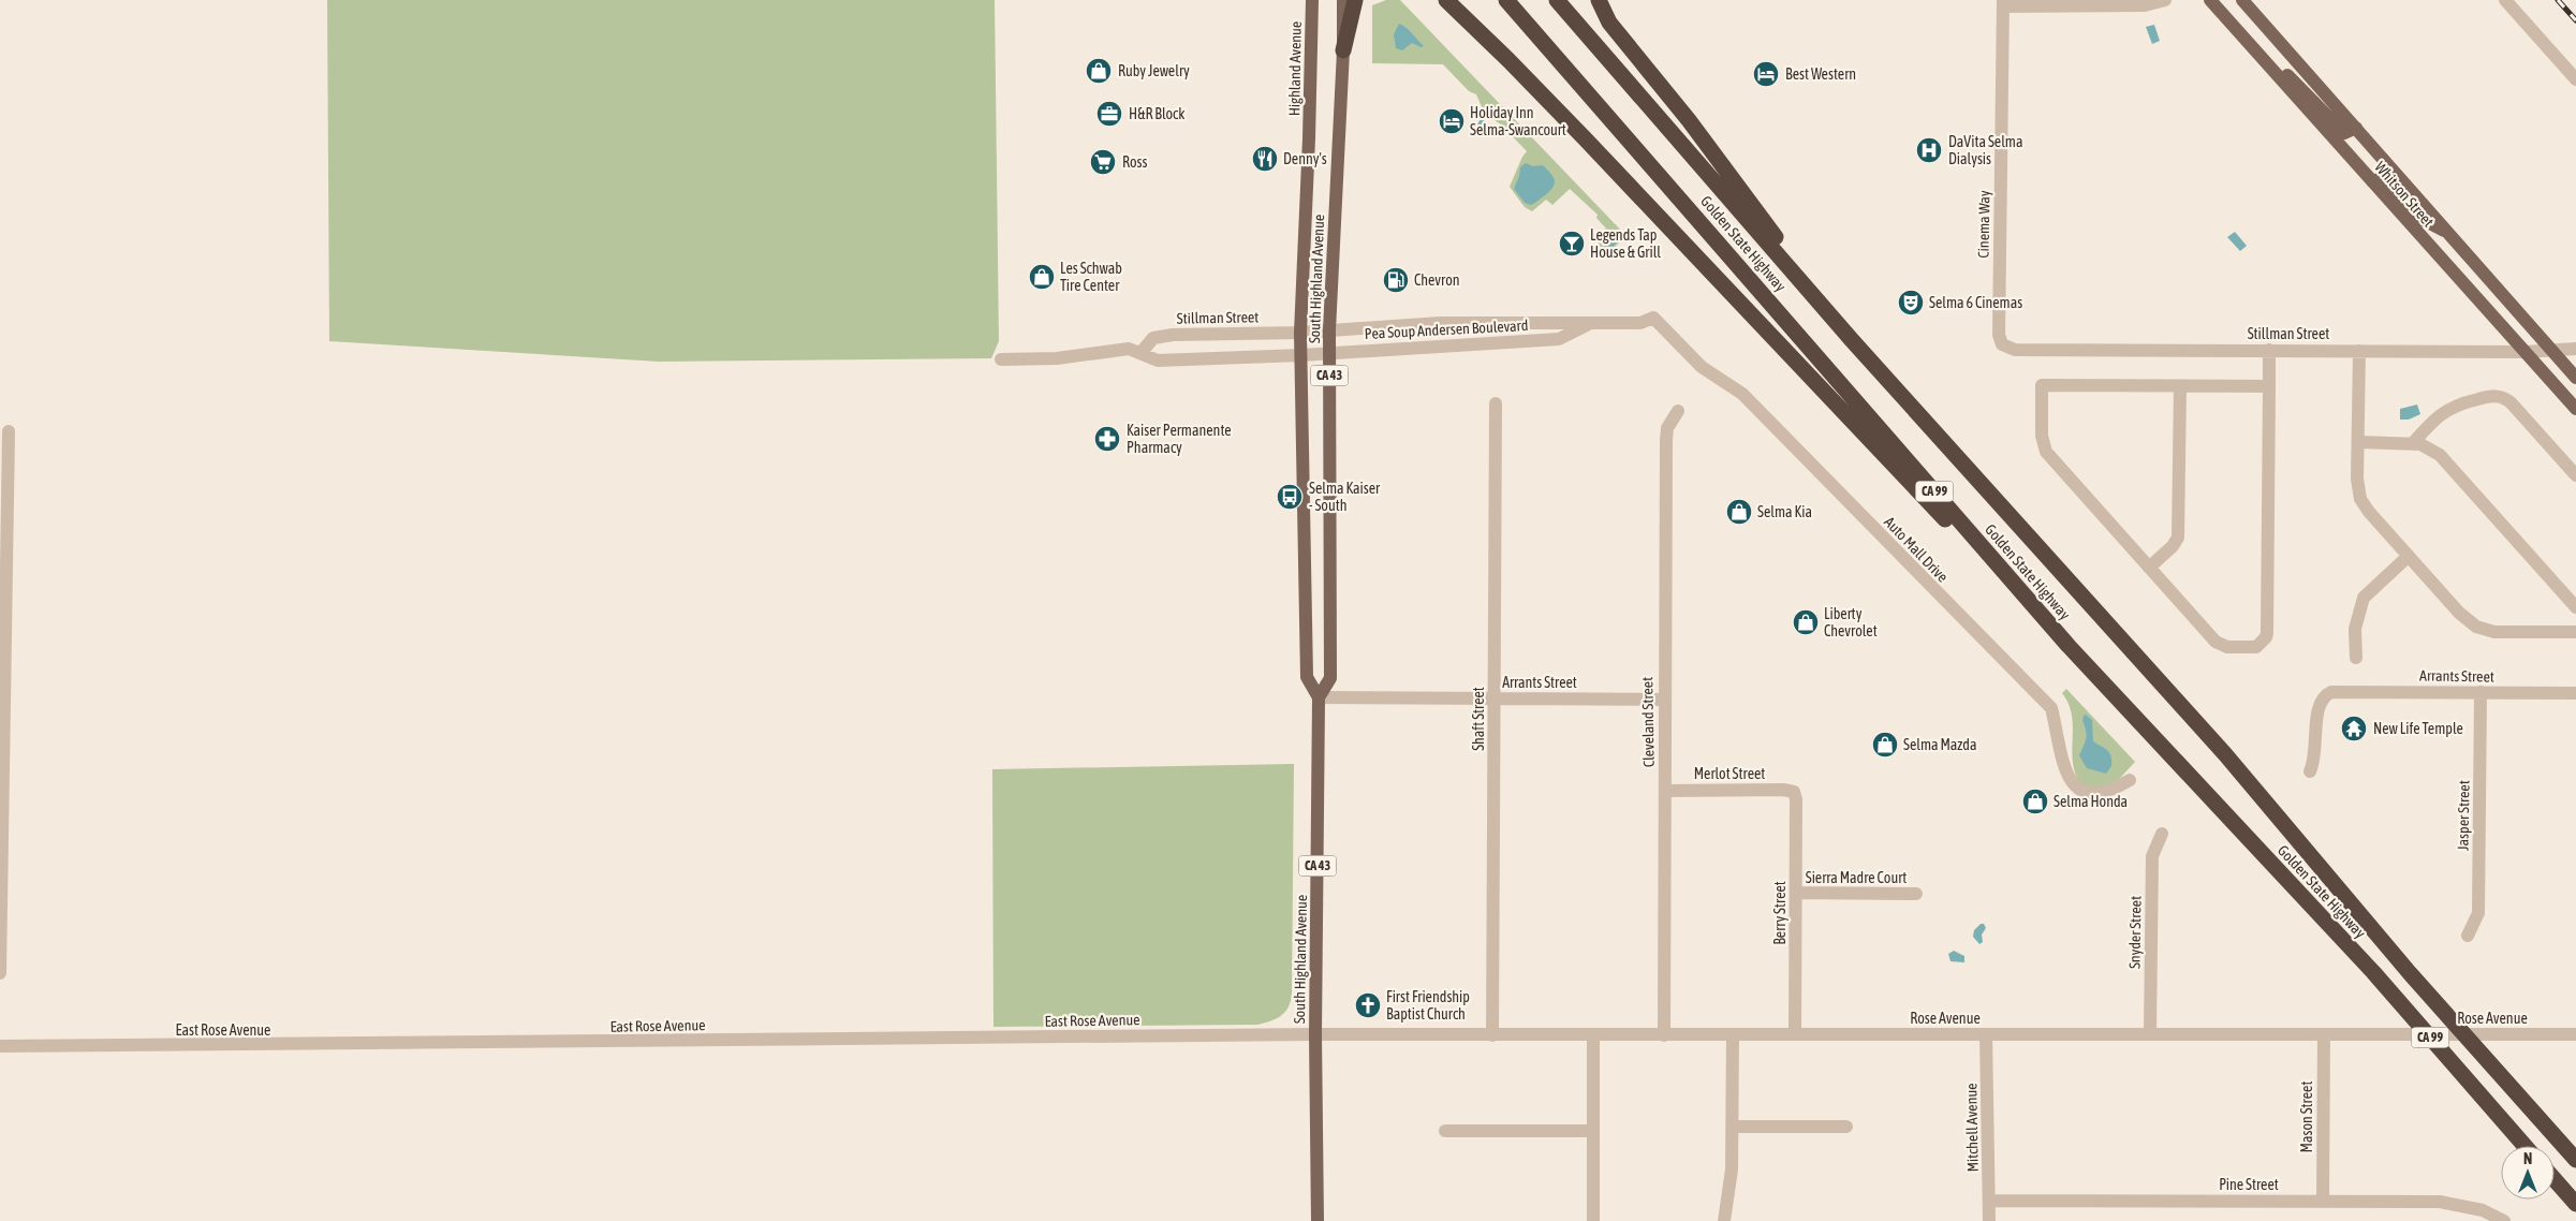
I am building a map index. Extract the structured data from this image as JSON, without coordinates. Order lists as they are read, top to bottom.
{
  "streets": {
    "highway": ["Golden State Highway", "CA 99"],
    "main road": [
      "Highland Avenue",
      "Whitson Street",
      "South Highland Avenue",
      "CA 43"
    ],
    "street": [
      "Cinema Way",
      "Stillman Street",
      "Pea Soup Andersen Boulevard",
      "Auto Mall Drive",
      "Arrants Street",
      "Shaft Street",
      "Cleveland Street",
      "Merlot Street",
      "Jasper Street",
      "Sierra Madre Court",
      "Berry Street",
      "Snyder Street",
      "Rose Avenue",
      "East Rose Avenue",
      "Mason Street",
      "Mitchell Avenue",
      "Pine Street"
    ]
  },
  "crossings": [
    ["Highland Avenue", "South Highland Avenue"],
    ["Whitson Street", "Stillman Street"],
    ["Cinema Way", "Stillman Street"],
    ["South Highland Avenue", "Stillman Street"],
    ["South Highland Avenue", "Pea Soup Andersen Boulevard"],
    ["South Highland Avenue", "CA 43"],
    ["South Highland Avenue", "Arrants Street"],
    ["South Highland Avenue", "Rose Avenue"],
    ["South Highland Avenue", "East Rose Avenue"],
    ["Stillman Street", "Pea Soup Andersen Boulevard"],
    ["Pea Soup Andersen Boulevard", "Auto Mall Drive"],
    ["Arrants Street", "Shaft Street"],
    ["Arrants Street", "Cleveland Street"],
    ["Arrants Street", "Jasper Street"],
    ["Shaft Street", "Rose Avenue"],
    ["Cleveland Street", "Merlot Street"],
    ["Cleveland Street", "Rose Avenue"],
    ["Merlot Street", "Berry Street"],
    ["Sierra Madre Court", "Berry Street"],
    ["Berry Street", "Rose Avenue"],
    ["Snyder Street", "Rose Avenue"],
    ["Rose Avenue", "East Rose Avenue"],
    ["Rose Avenue", "Mason Street"],
    ["Rose Avenue", "Mitchell Avenue"],
    ["Mason Street", "Pine Street"],
    ["Mitchell Avenue", "Pine Street"]
  ],
  "places": {
    "shop": [
      "Ruby Jewelry",
      "Les Schwab Tire Center",
      "Selma Kia",
      "Liberty Chevrolet",
      "Selma Mazda",
      "Selma Honda"
    ],
    "hotel": ["Best Western", "Holiday Inn Selma-Swancourt"],
    "office": ["H&R Block"],
    "hospital": ["DaVita Selma Dialysis"],
    "restaurant": ["Denny's"],
    "supermarket": ["Ross"],
    "bar": ["Legends Tap House & Grill"],
    "fuel station": ["Chevron"],
    "theatre": ["Selma 6 Cinemas"],
    "pharmacy": ["Kaiser Permanente Pharmacy"],
    "bus stop": ["Selma Kaiser - South"],
    "temple": ["New Life Temple"],
    "church": ["First Friendship Baptist Church"]
  },
  "north": "top"
}
